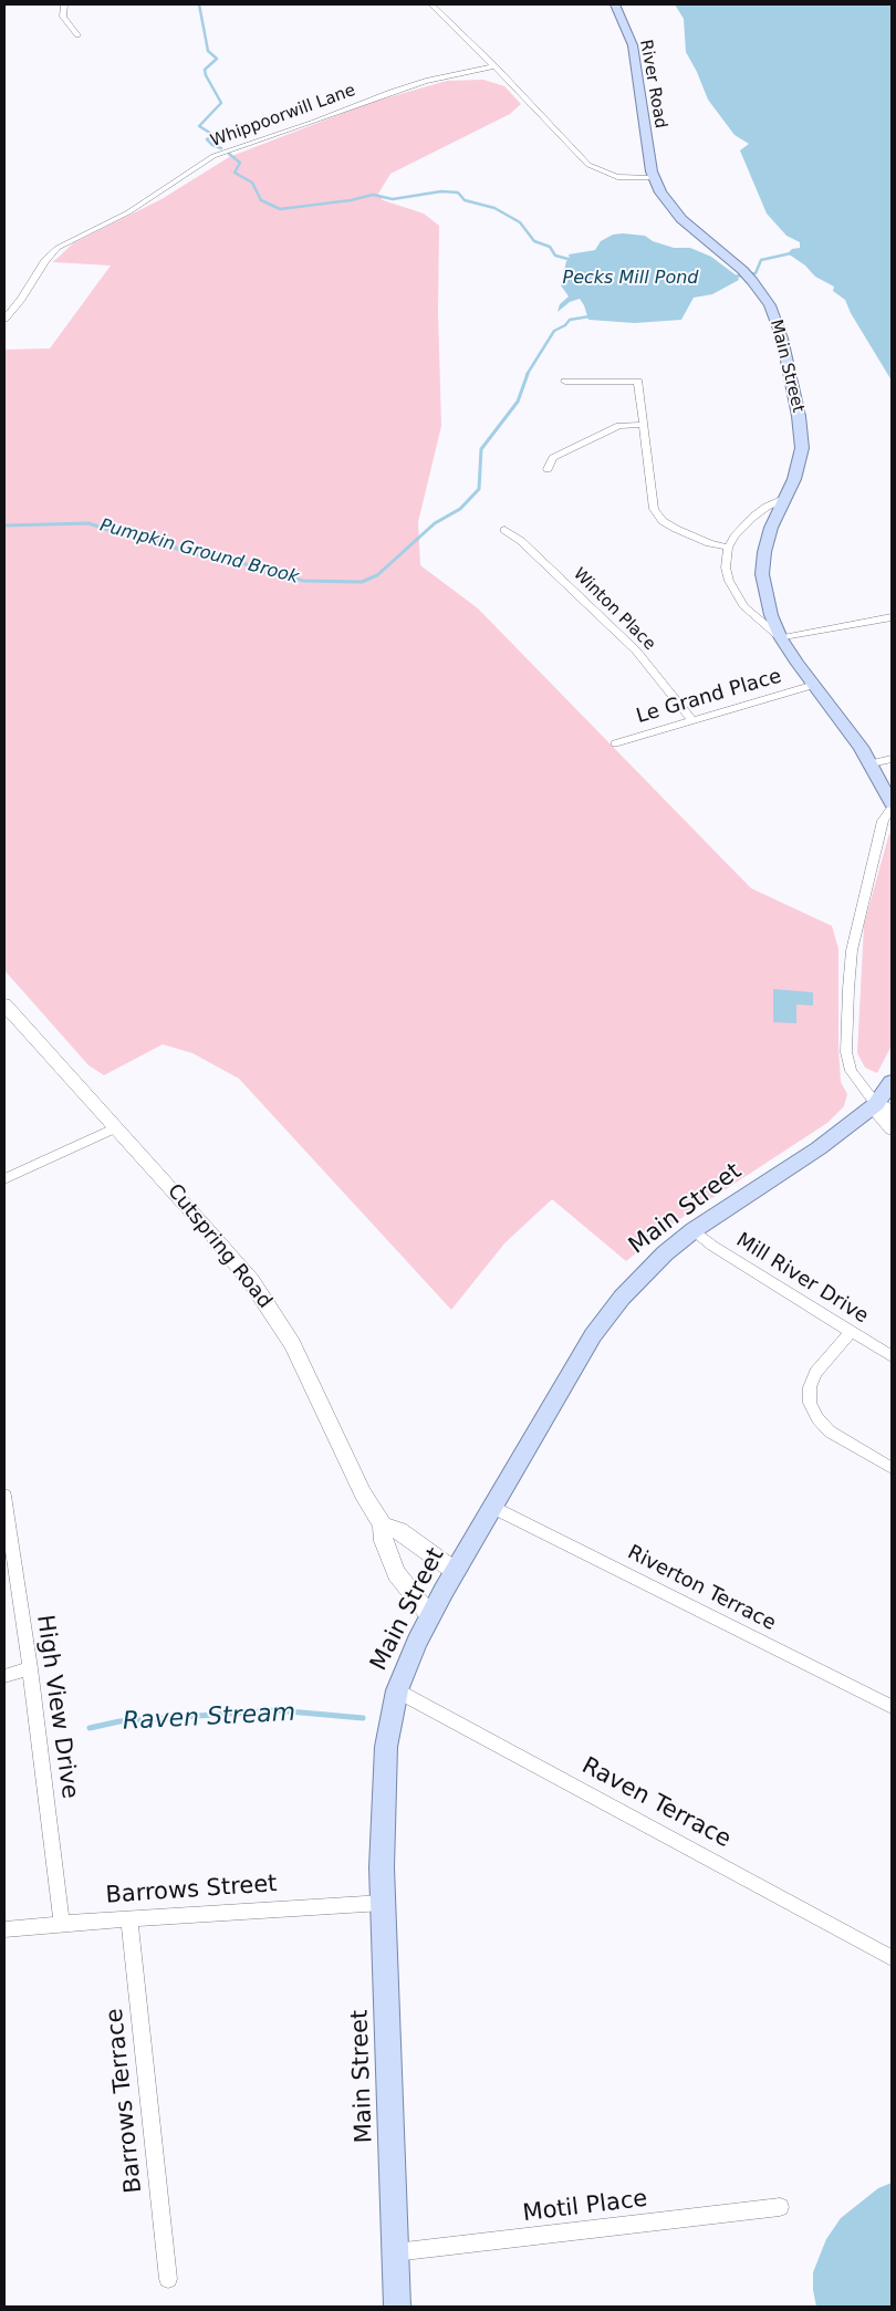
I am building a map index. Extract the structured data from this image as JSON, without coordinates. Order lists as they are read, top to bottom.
{
  "streets": {
    "main road": ["River Road", "Main Street"],
    "street": [
      "Whippoorwill Lane",
      "Winton Place",
      "Le Grand Place",
      "Cutspring Road",
      "Mill River Drive",
      "Riverton Terrace",
      "High View Drive",
      "Raven Terrace",
      "Barrows Street",
      "Barrows Terrace",
      "Motil Place"
    ]
  },
  "crossings": [
    ["River Road", "Main Street"],
    ["Main Street", "Le Grand Place"],
    ["Main Street", "Cutspring Road"],
    ["Main Street", "Mill River Drive"],
    ["Main Street", "Riverton Terrace"],
    ["Main Street", "Raven Terrace"],
    ["Main Street", "Barrows Street"],
    ["Main Street", "Motil Place"],
    ["Winton Place", "Le Grand Place"],
    ["High View Drive", "Barrows Street"],
    ["Barrows Street", "Barrows Terrace"]
  ],
  "water": ["Pecks Mill Pond", "Pumpkin Ground Brook", "Raven Stream"]
}
